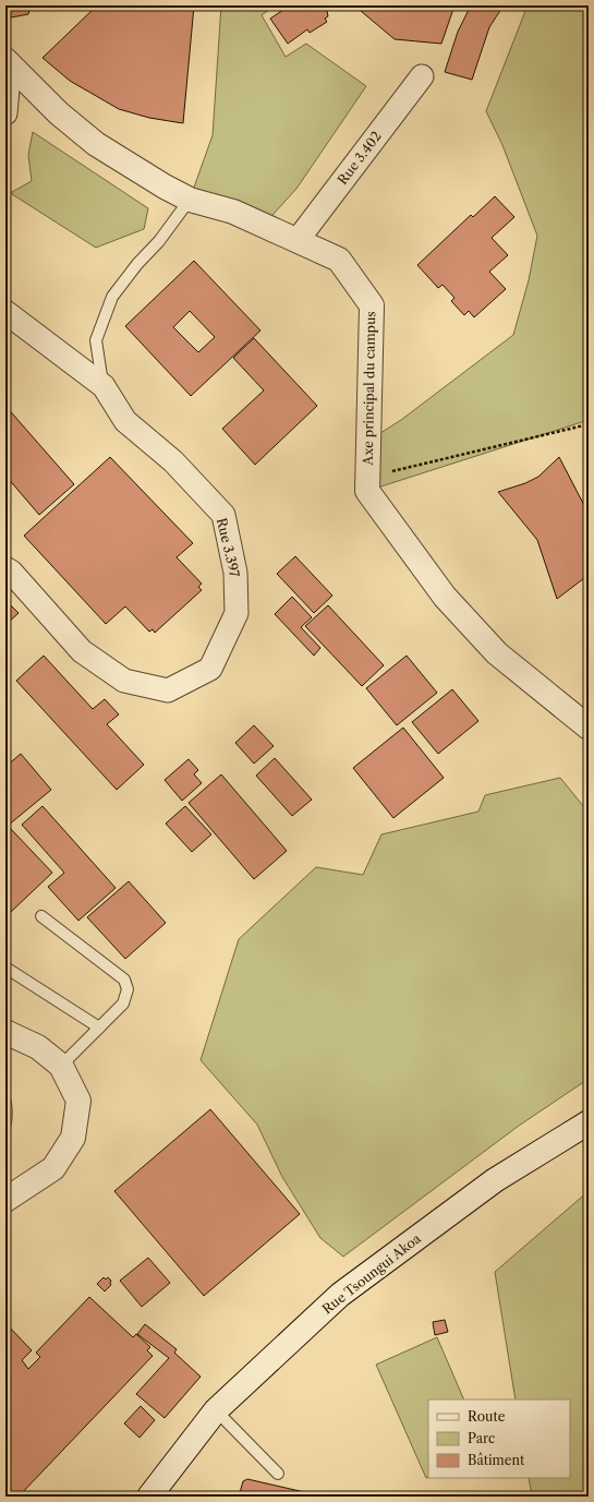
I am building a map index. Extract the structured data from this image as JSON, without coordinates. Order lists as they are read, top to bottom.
{
  "streets": {
    "street": [
      "Rue 3.402",
      "Axe principal du campus",
      "Rue 3.397",
      "Rue Tsoungui Akoa"
    ]
  },
  "crossings": [
    ["Rue 3.402", "Axe principal du campus"]
  ],
  "legend": ["Route", "Parc", "Bâtiment"]
}
